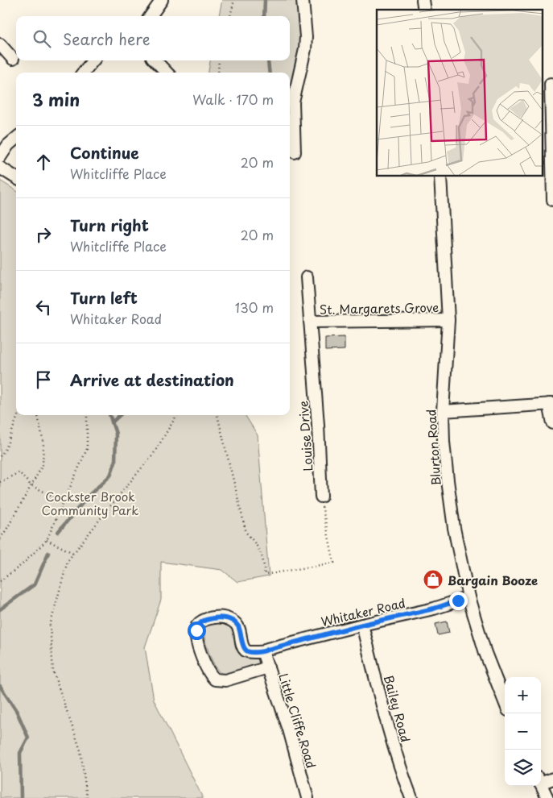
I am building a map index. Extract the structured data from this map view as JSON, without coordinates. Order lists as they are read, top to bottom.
{
  "streets": {
    "street": [
      "St. Margarets Grove",
      "Louise Drive",
      "Blurton Road",
      "Whitaker Road",
      "Bailey Road",
      "Little Cliffe Road"
    ]
  },
  "crossings": [
    ["St. Margarets Grove", "Louise Drive"],
    ["St. Margarets Grove", "Blurton Road"],
    ["Blurton Road", "Whitaker Road"],
    ["Whitaker Road", "Bailey Road"],
    ["Whitaker Road", "Little Cliffe Road"]
  ],
  "parks": ["Cockster Brook Community Park"],
  "places": {
    "shop": ["Bargain Booze"]
  },
  "page": {
    "search": "Search here",
    "heading": ["3 min", "Walk · 170 m"],
    "list": [
      ["Continue", "Whitcliffe Place", "20 m"],
      ["Turn right", "Whitcliffe Place", "20 m"],
      ["Turn left", "Whitaker Road", "130 m"],
      "Arrive at destination"
    ],
    "map_buttons": ["+", "−"]
  }
}
